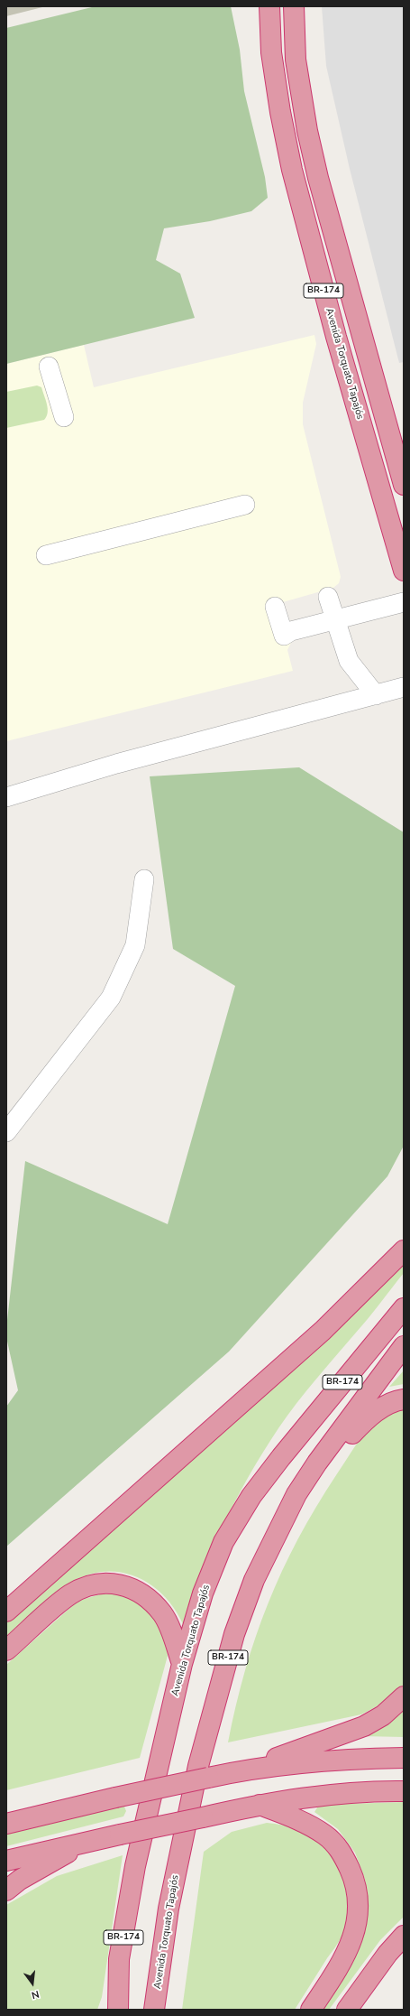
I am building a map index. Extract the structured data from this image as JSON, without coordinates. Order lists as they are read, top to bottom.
{
  "streets": {
    "highway": ["BR-174", "Avenida Torquato Tapajós"]
  },
  "north": "bottom"
}
